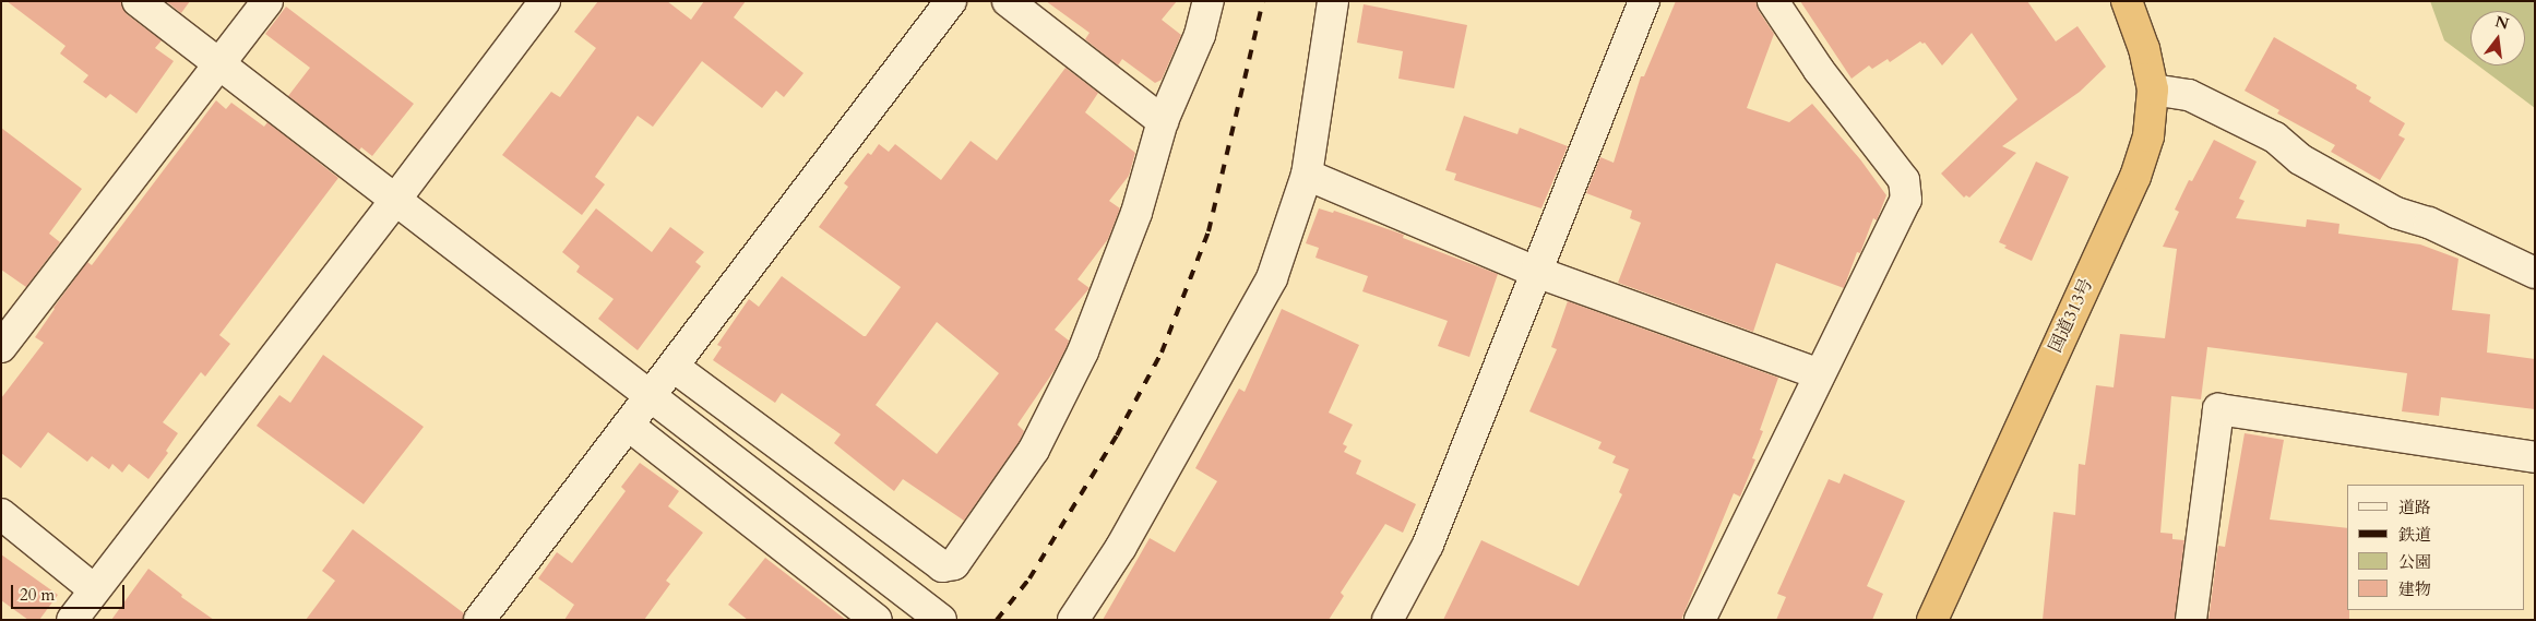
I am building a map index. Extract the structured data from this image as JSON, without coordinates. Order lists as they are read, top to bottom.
{
  "streets": {
    "highway": ["国道313号"]
  },
  "legend": [
    "道路",
    "鉄道",
    "公園",
    "建物"
  ],
  "scale_bar": "20 m",
  "north": "top"
}
